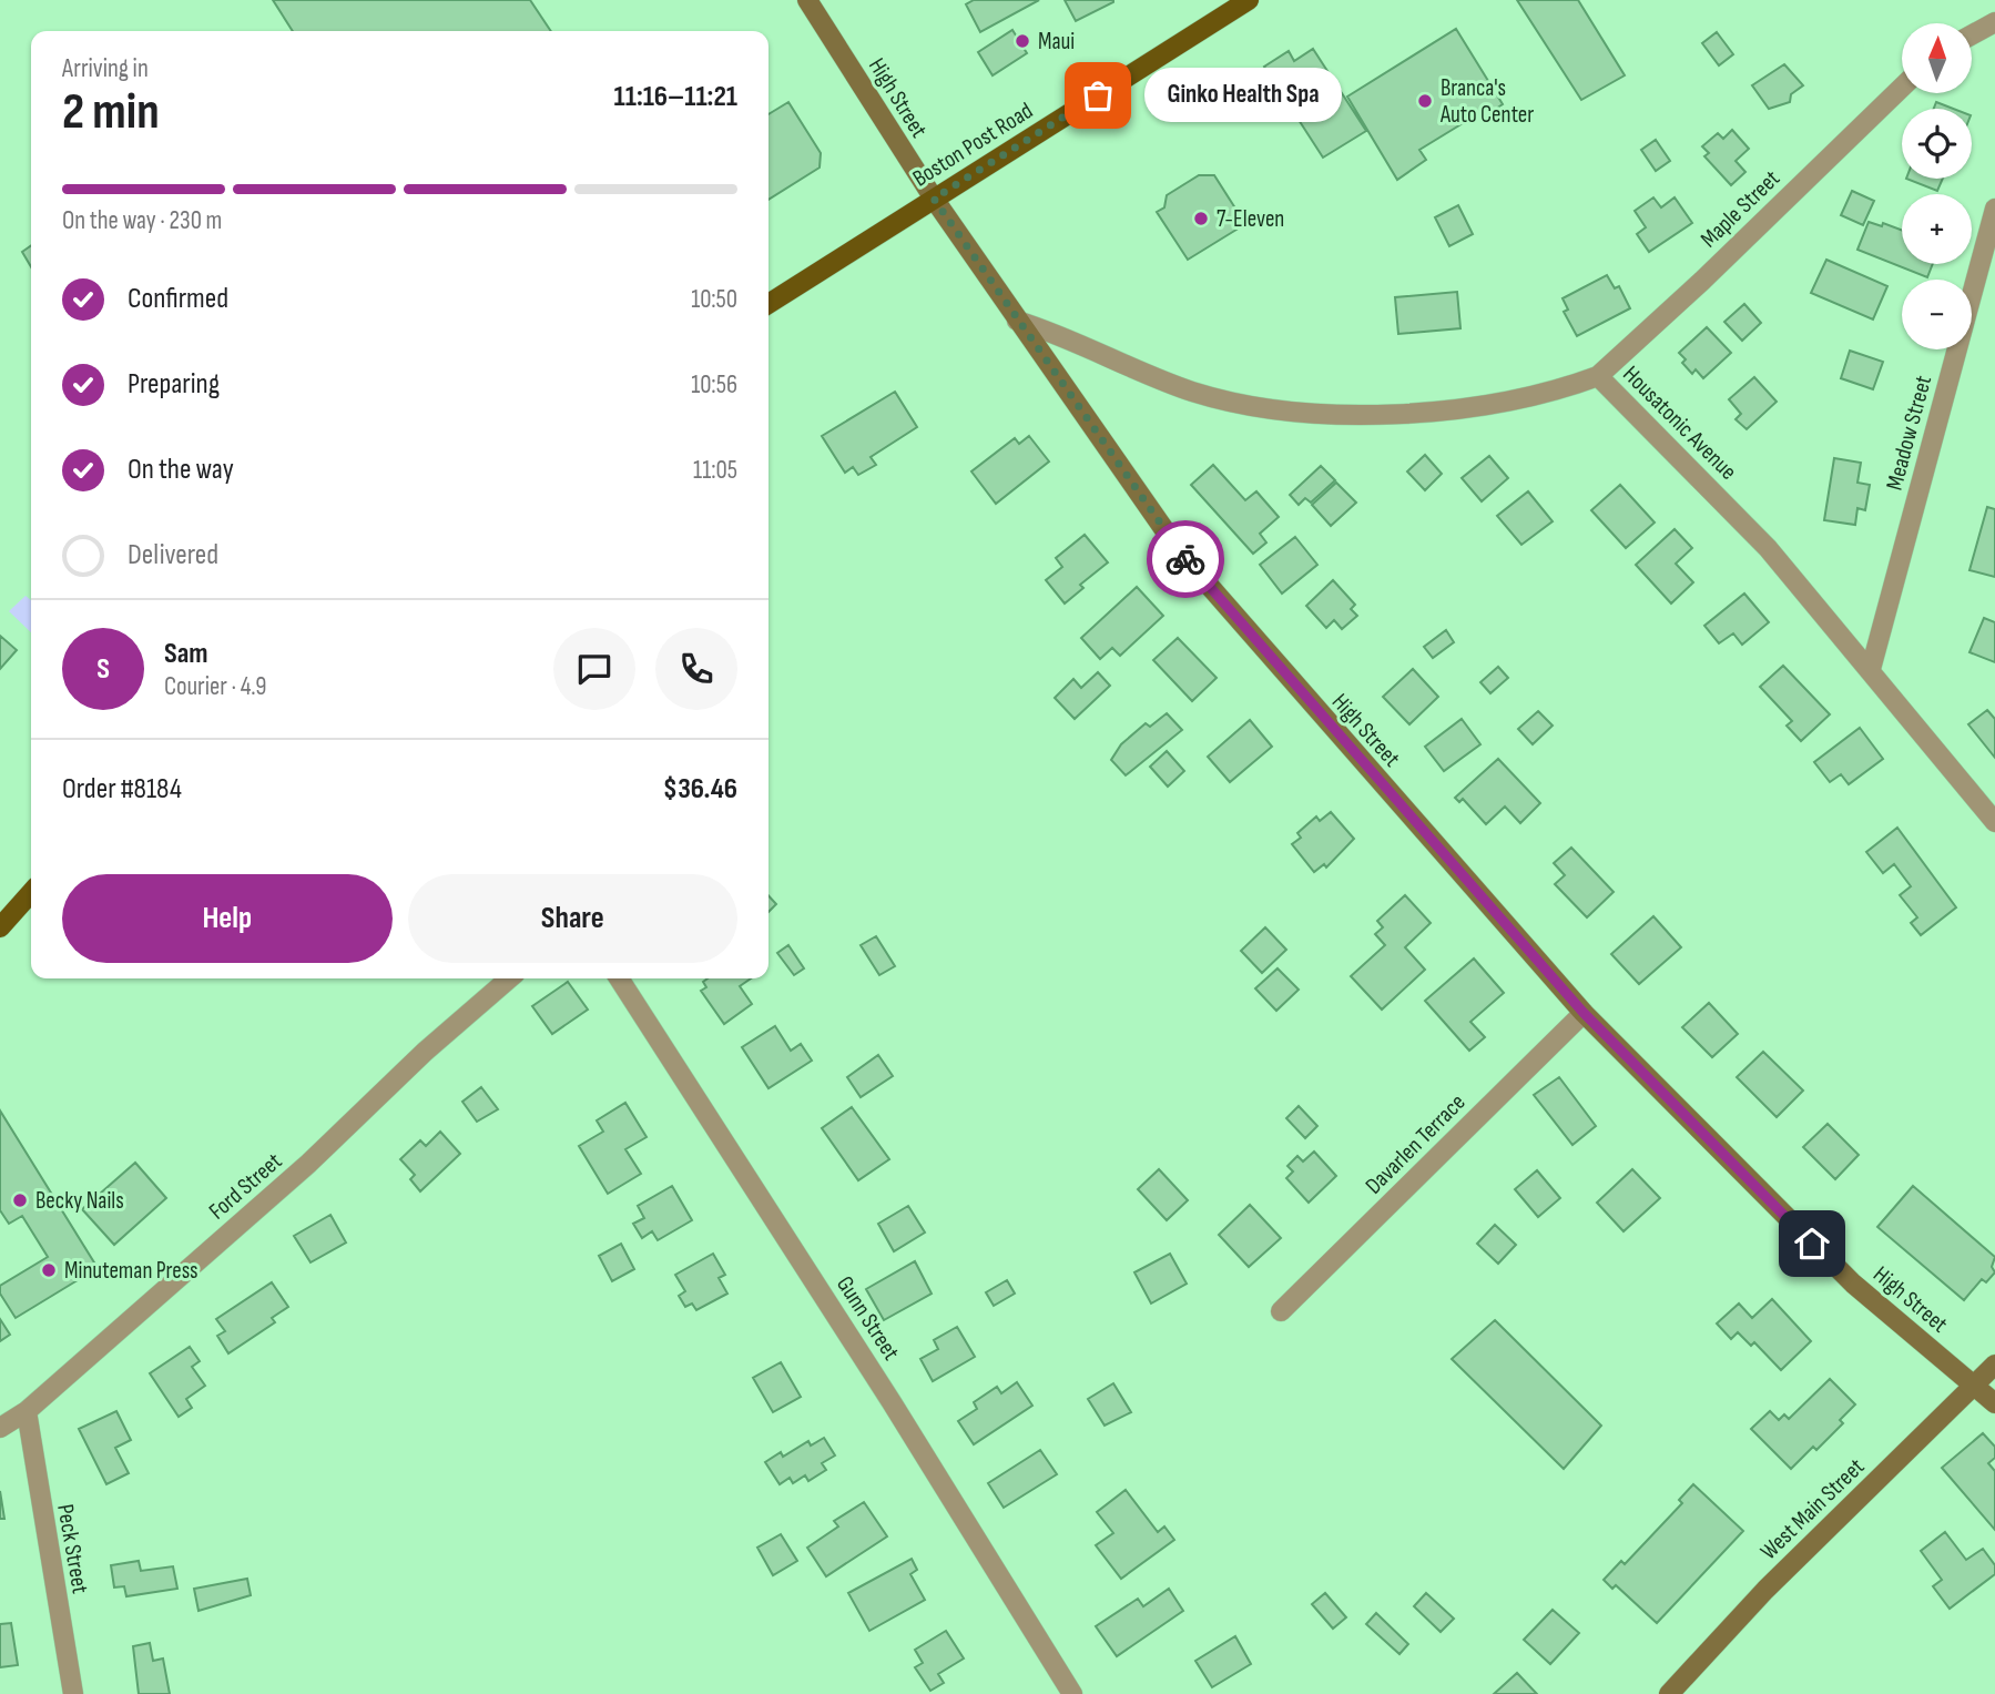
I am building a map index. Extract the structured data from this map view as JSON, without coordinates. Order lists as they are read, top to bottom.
{
  "streets": {
    "main road": ["High Street", "Boston Post Road", "West Main Street"],
    "street": [
      "Maple Street",
      "Housatonic Avenue",
      "Meadow Street",
      "Davarlen Terrace",
      "Ford Street",
      "Gunn Street",
      "Peck Street"
    ]
  },
  "crossings": [
    ["High Street", "Boston Post Road"],
    ["High Street", "Housatonic Avenue"],
    ["High Street", "Davarlen Terrace"],
    ["High Street", "West Main Street"],
    ["Maple Street", "Housatonic Avenue"],
    ["Housatonic Avenue", "Meadow Street"],
    ["Ford Street", "Peck Street"]
  ],
  "places": [
    "Maui",
    "Ginko Health Spa",
    "Branca's Auto Center",
    "7-Eleven",
    "Becky Nails",
    "Minuteman Press"
  ],
  "north": "top",
  "page": {
    "map_buttons": ["+", "−"],
    "heading": ["2 min", "Arriving in", "11:16–11:21"],
    "panel": [
      "Sam",
      "Courier · 4.9",
      "Order #8184",
      "$36.46"
    ],
    "bubble": "Ginko Health Spa",
    "bar": "On the way · 230 m",
    "list": [
      ["Confirmed", "10:50"],
      ["Preparing", "10:56"],
      ["On the way", "11:05"],
      "Delivered"
    ],
    "round": "S",
    "buttons": ["Help", "Share"]
  }
}
